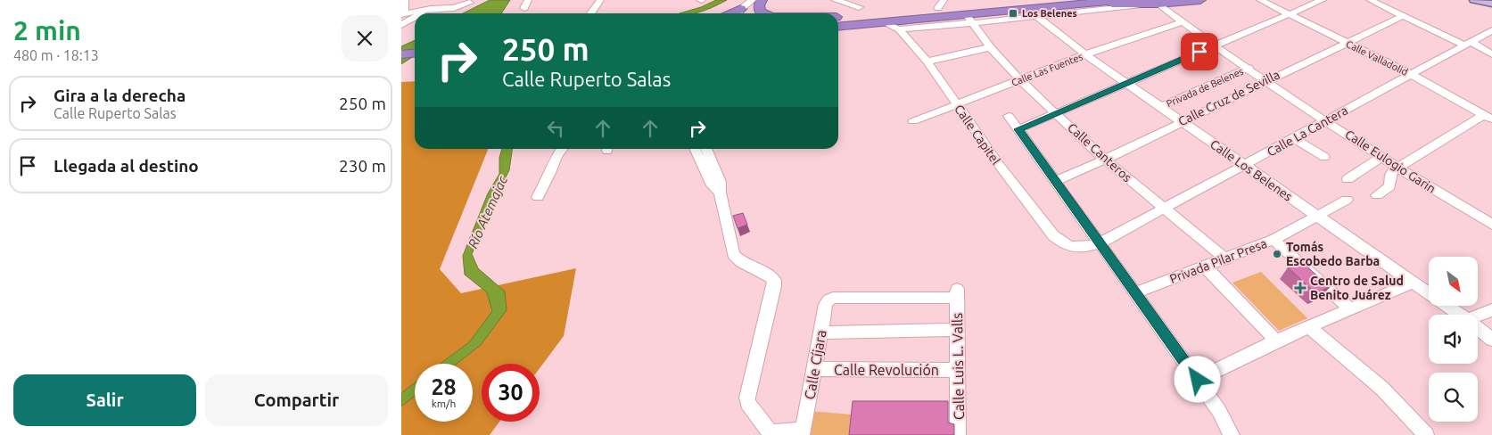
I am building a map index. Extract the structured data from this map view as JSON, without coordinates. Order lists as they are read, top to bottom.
{
  "streets": {
    "street": [
      "Calle Valladolid",
      "Calle Las Fuentes",
      "Privada de Belenes",
      "Calle Cruz de Sevilla",
      "Calle La Cantera",
      "Calle Capitel",
      "Calle Canteros",
      "Calle Eulogio Garin",
      "Calle Los Belenes",
      "Privada Pilar Presa",
      "Calle Cíjara",
      "Calle Luis L. Valls",
      "Calle Revolución"
    ]
  },
  "crossings": [
    ["Calle Valladolid", "Calle Cruz de Sevilla"],
    ["Calle Valladolid", "Calle La Cantera"],
    ["Calle Las Fuentes", "Calle Capitel"],
    ["Calle Las Fuentes", "Calle Canteros"],
    ["Calle Las Fuentes", "Calle Eulogio Garin"],
    ["Calle Las Fuentes", "Calle Los Belenes"],
    ["Privada de Belenes", "Calle Eulogio Garin"],
    ["Privada de Belenes", "Calle Los Belenes"],
    ["Calle Cruz de Sevilla", "Calle Canteros"],
    ["Calle Cruz de Sevilla", "Calle Eulogio Garin"],
    ["Calle Cruz de Sevilla", "Calle Los Belenes"],
    ["Calle La Cantera", "Calle Capitel"],
    ["Calle La Cantera", "Calle Canteros"],
    ["Calle La Cantera", "Calle Eulogio Garin"],
    ["Calle La Cantera", "Calle Los Belenes"],
    ["Calle Canteros", "Privada Pilar Presa"],
    ["Calle Los Belenes", "Privada Pilar Presa"],
    ["Calle Cíjara", "Calle Luis L. Valls"],
    ["Calle Cíjara", "Calle Revolución"],
    ["Calle Luis L. Valls", "Calle Revolución"]
  ],
  "water": ["Río Atemajac"],
  "places": {
    "transit": ["Los Belenes"],
    "other": ["Tomás Escobedo Barba"],
    "health": ["Centro de Salud Benito Juárez"]
  },
  "north": "bottom right",
  "page": {
    "heading": ["2 min", "480 m · 18:13"],
    "turn": ["250 m", "Calle Ruperto Salas"],
    "list": [
      {
        "name": "Gira a la derecha",
        "note": "Calle Ruperto Salas",
        "value": "250 m"
      },
      {
        "name": "Llegada al destino",
        "value": "230 m"
      }
    ],
    "speed": "28 km/h",
    "limit": "30",
    "buttons": ["Salir", "Compartir"]
  }
}
